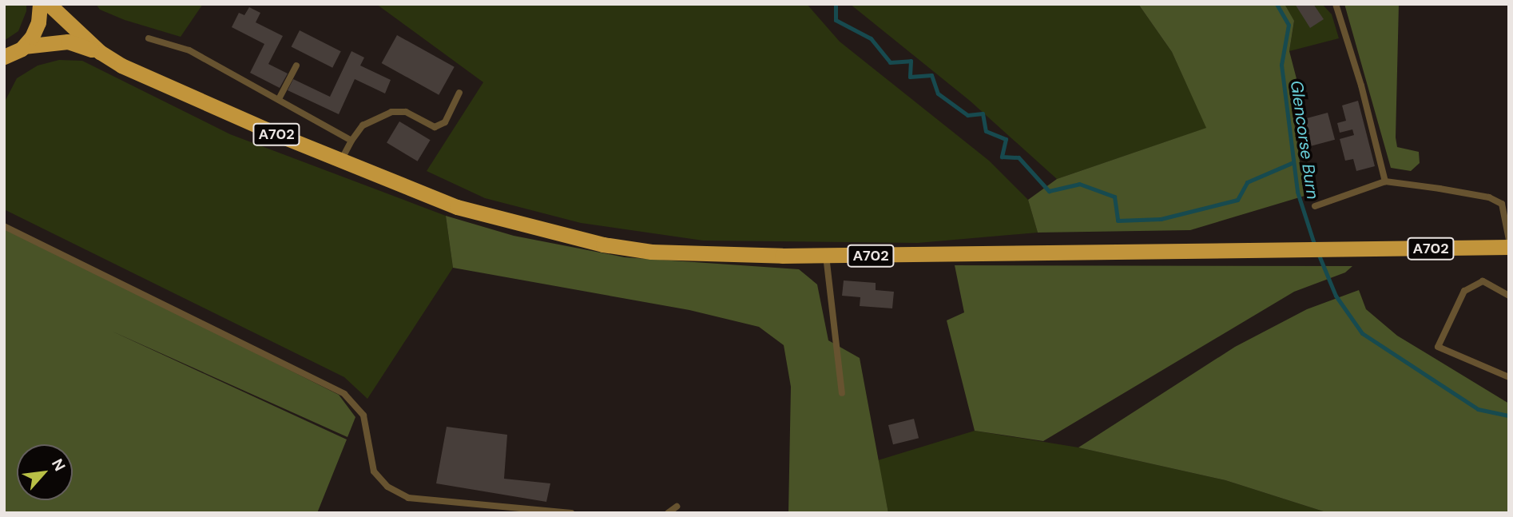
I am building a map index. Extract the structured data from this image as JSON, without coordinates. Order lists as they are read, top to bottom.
{
  "streets": {
    "highway": ["A702"]
  },
  "water": ["Glencorse Burn"],
  "north": "top right"
}
